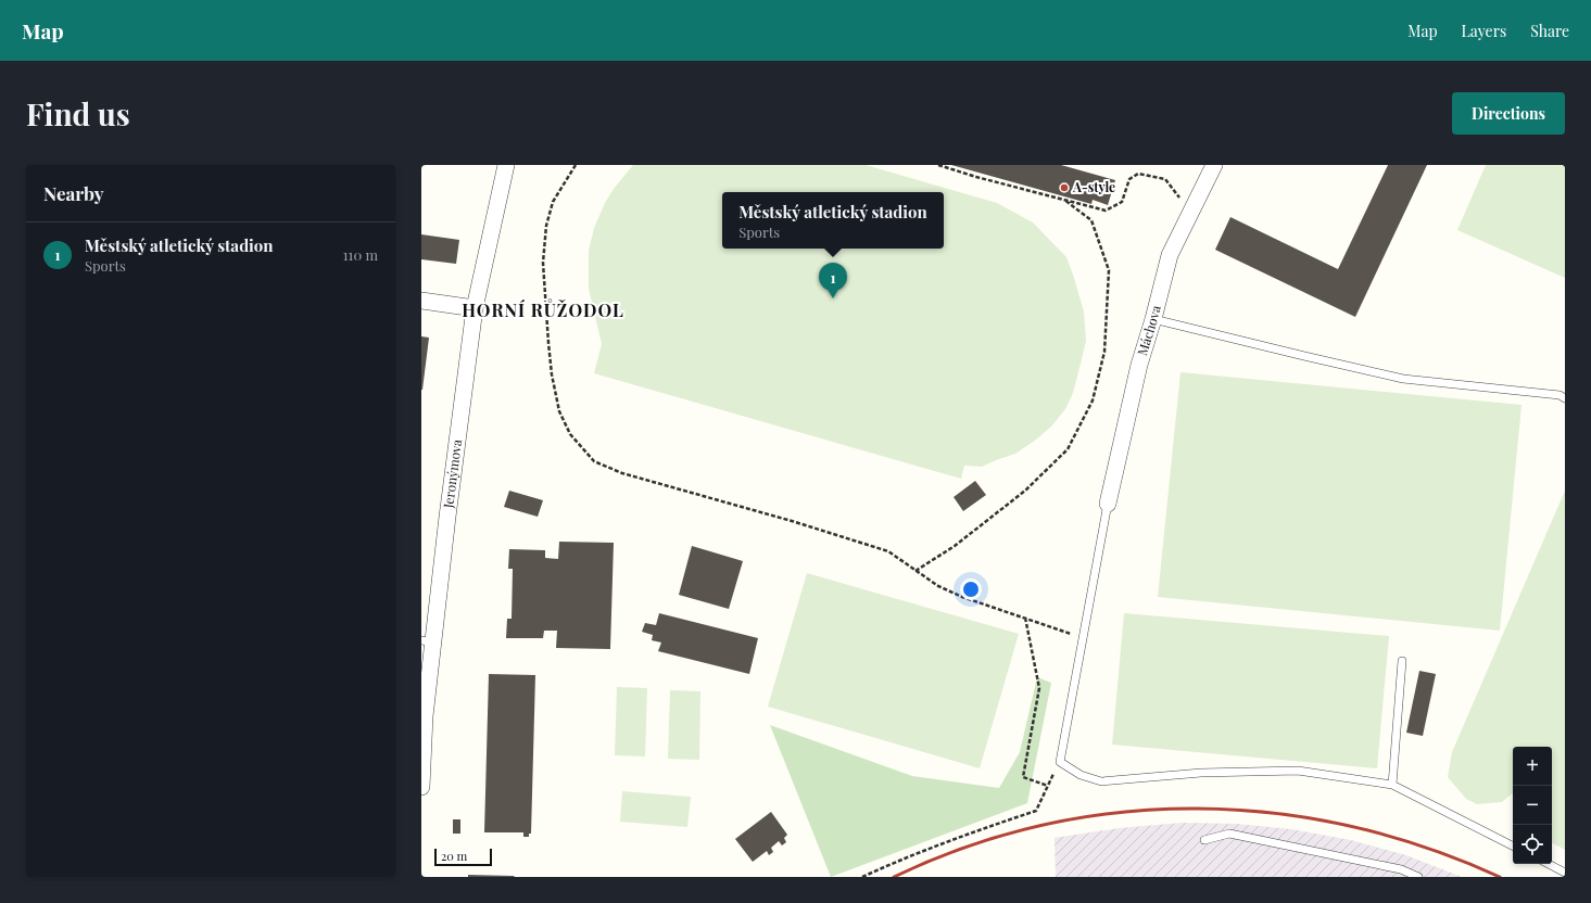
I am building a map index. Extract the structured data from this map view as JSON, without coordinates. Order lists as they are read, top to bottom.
{
  "streets": {
    "street": ["Máchova", "Jeronýmova"]
  },
  "districts": ["HORNÍ RŮŽODOL"],
  "places": ["A-style"],
  "scale_bar": "20 m",
  "page": {
    "header": "Map",
    "nav": ["Map", "Layers", "Share"],
    "buttons": "Directions",
    "title": "Find us",
    "heading": "Nearby",
    "popup": ["Městský atletický stadion", "Sports"],
    "list": [
      {
        "mark": "1",
        "name": "Městský atletický stadion",
        "note": "Sports",
        "value": "110 m"
      }
    ],
    "pins": "1",
    "map_buttons": ["+", "−"],
    "scale": "20 m"
  }
}
